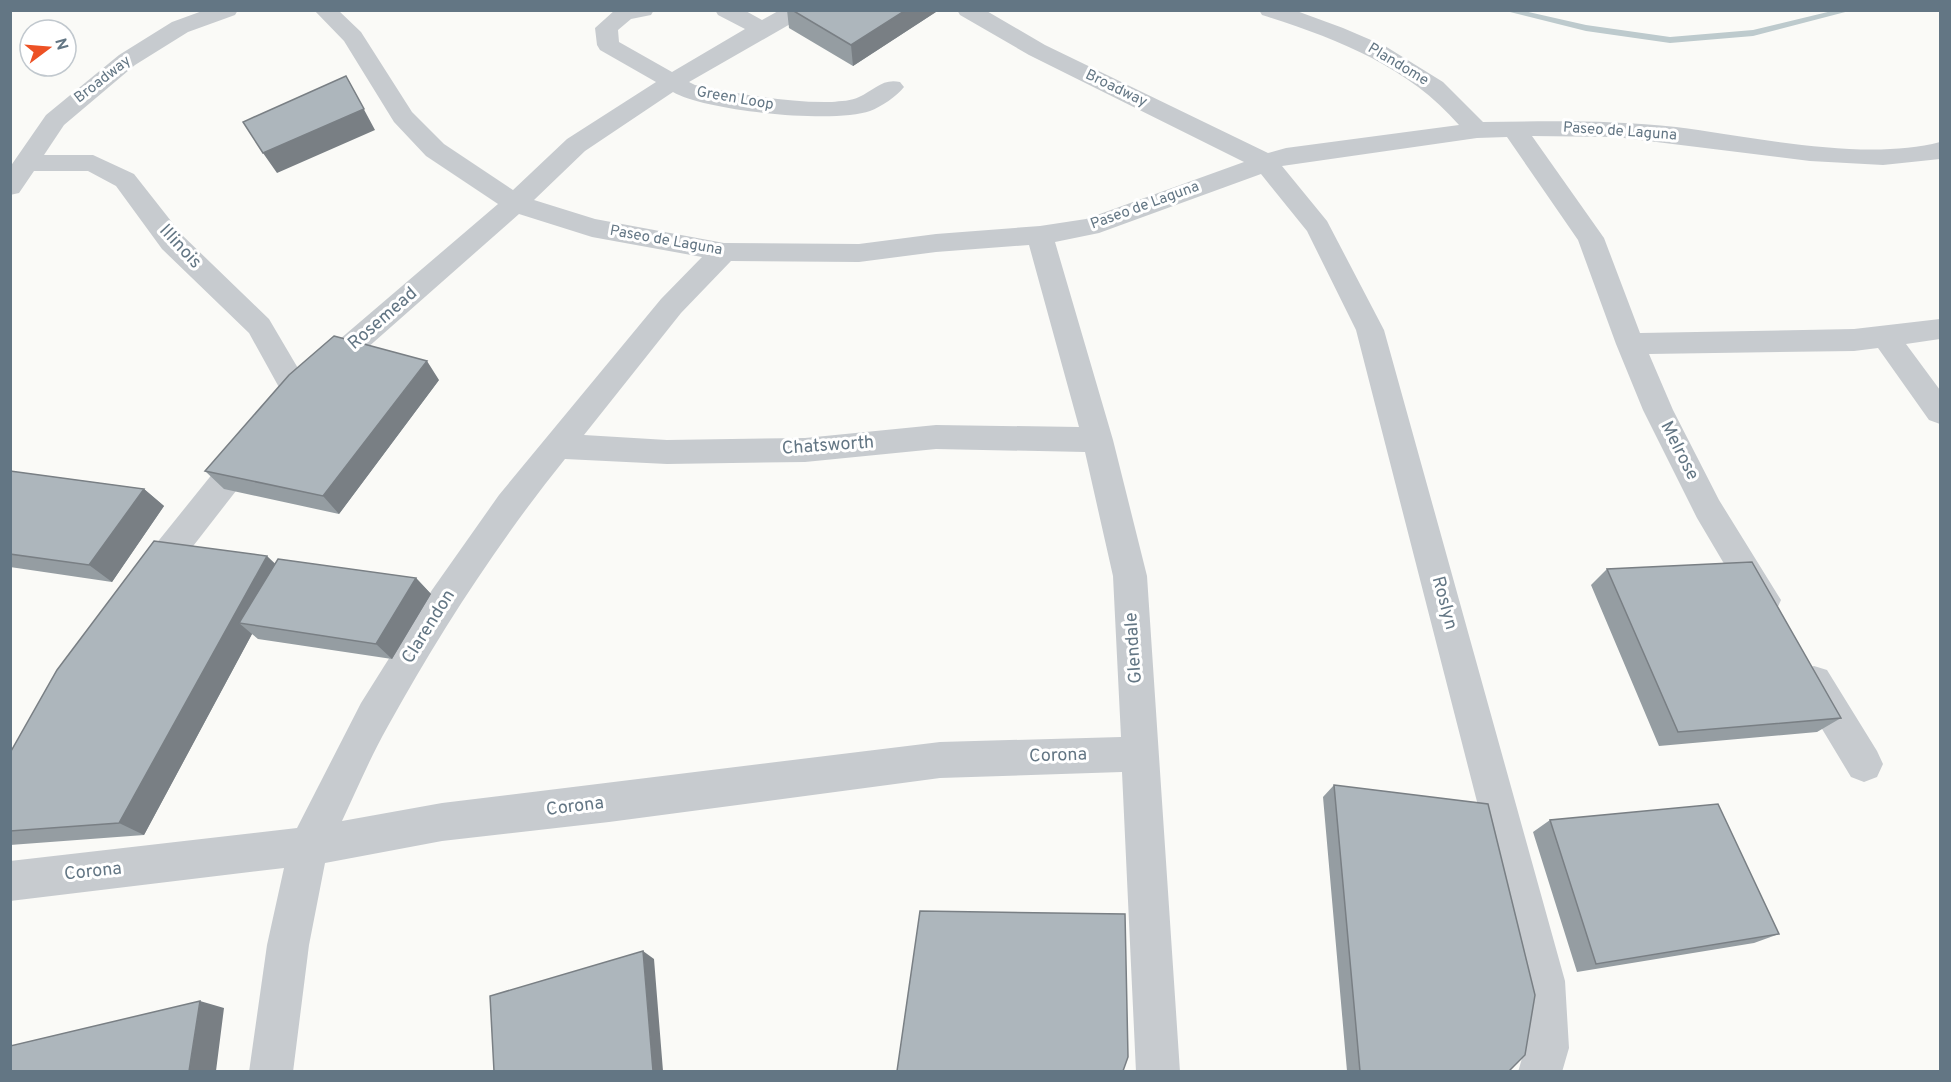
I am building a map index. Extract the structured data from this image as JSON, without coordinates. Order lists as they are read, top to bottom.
{
  "streets": {
    "street": [
      "Plandome",
      "Broadway",
      "Green Loop",
      "Paseo de Laguna",
      "Illinois",
      "Rosemead",
      "Chatsworth",
      "Melrose",
      "Roslyn",
      "Clarendon",
      "Glendale",
      "Corona"
    ]
  },
  "crossings": [
    ["Plandome", "Paseo de Laguna"],
    ["Broadway", "Paseo de Laguna"],
    ["Broadway", "Illinois"],
    ["Broadway", "Roslyn"],
    ["Green Loop", "Rosemead"],
    ["Paseo de Laguna", "Rosemead"],
    ["Paseo de Laguna", "Melrose"],
    ["Paseo de Laguna", "Roslyn"],
    ["Paseo de Laguna", "Clarendon"],
    ["Paseo de Laguna", "Glendale"],
    ["Illinois", "Rosemead"],
    ["Chatsworth", "Clarendon"],
    ["Chatsworth", "Glendale"],
    ["Clarendon", "Corona"],
    ["Glendale", "Corona"]
  ],
  "north": "right"
}
